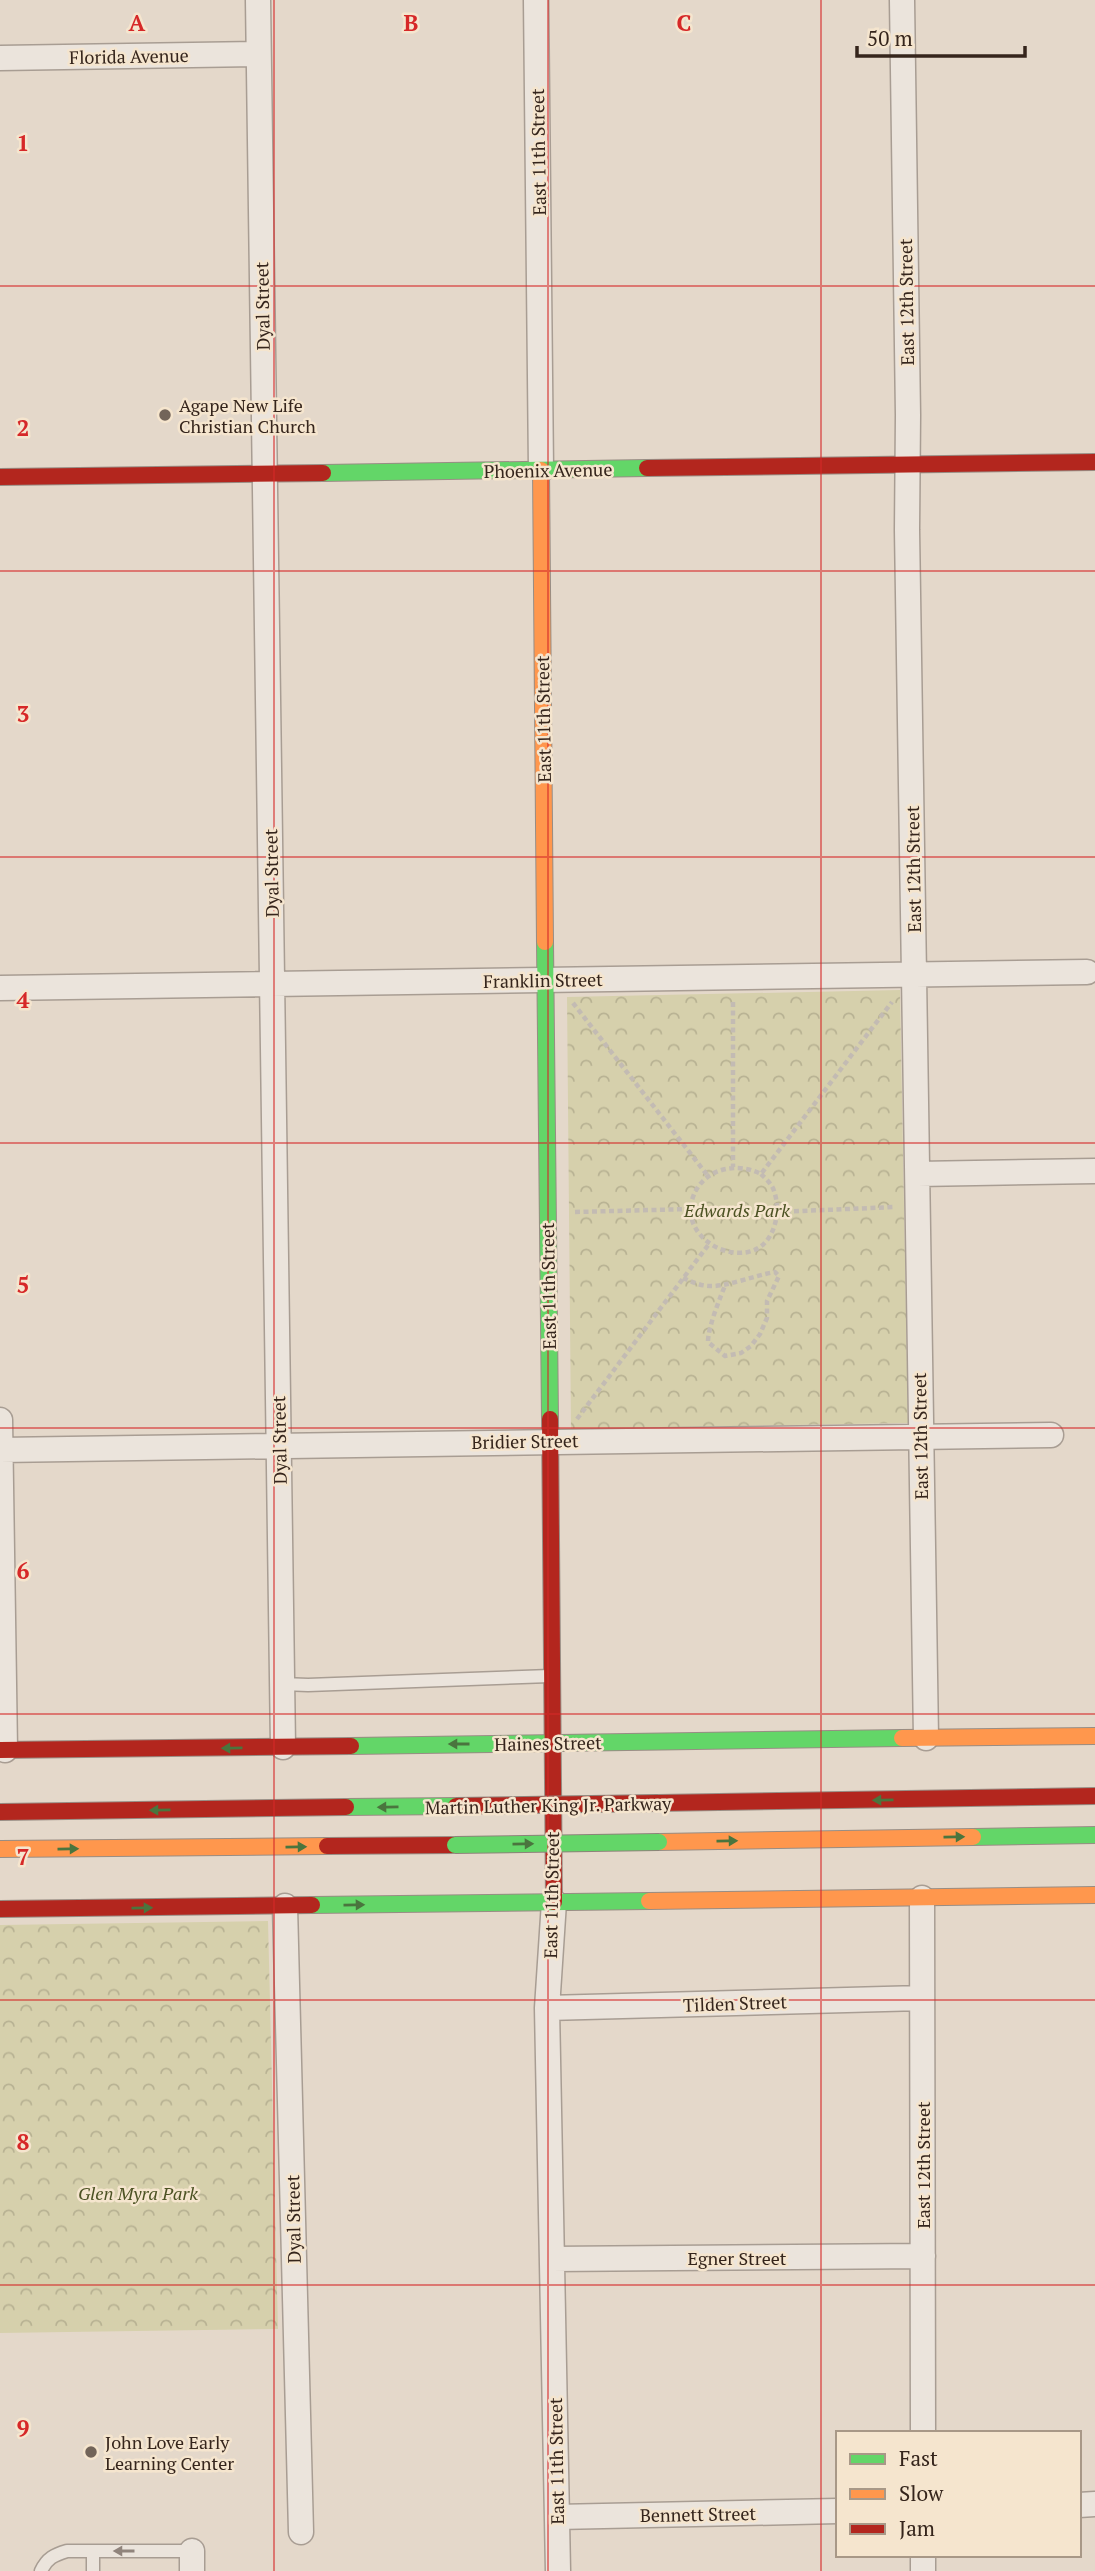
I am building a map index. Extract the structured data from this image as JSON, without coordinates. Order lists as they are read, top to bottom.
{
  "streets": {
    "main road": [
      "East 11th Street",
      "Phoenix Avenue",
      "Haines Street",
      "Martin Luther King Jr. Parkway"
    ],
    "street": [
      "Florida Avenue",
      "East 12th Street",
      "Dyal Street",
      "Franklin Street",
      "Bridier Street",
      "Tilden Street",
      "Egner Street",
      "Bennett Street"
    ]
  },
  "crossings": [
    ["Florida Avenue", "Dyal Street"],
    ["East 11th Street", "Phoenix Avenue"],
    ["East 11th Street", "Franklin Street"],
    ["East 11th Street", "Bridier Street"],
    ["East 11th Street", "Haines Street"],
    ["East 11th Street", "Tilden Street"],
    ["East 11th Street", "Egner Street"],
    ["East 11th Street", "Bennett Street"],
    ["East 12th Street", "Phoenix Avenue"],
    ["East 12th Street", "Franklin Street"],
    ["East 12th Street", "Bridier Street"],
    ["East 12th Street", "Haines Street"],
    ["East 12th Street", "Tilden Street"],
    ["East 12th Street", "Egner Street"],
    ["Dyal Street", "Phoenix Avenue"],
    ["Dyal Street", "Franklin Street"],
    ["Dyal Street", "Bridier Street"],
    ["Dyal Street", "Haines Street"]
  ],
  "parks": ["Edwards Park", "Glen Myra Park"],
  "places": ["Agape New Life Christian Church", "John Love Early Learning Center"],
  "legend": ["Fast", "Slow", "Jam"],
  "scale_bar": "50 m",
  "grid": {
    "columns": ["A", "B", "C"],
    "rows": [
      "1",
      "2",
      "3",
      "4",
      "5",
      "6",
      "7",
      "8",
      "9"
    ]
  }
}
